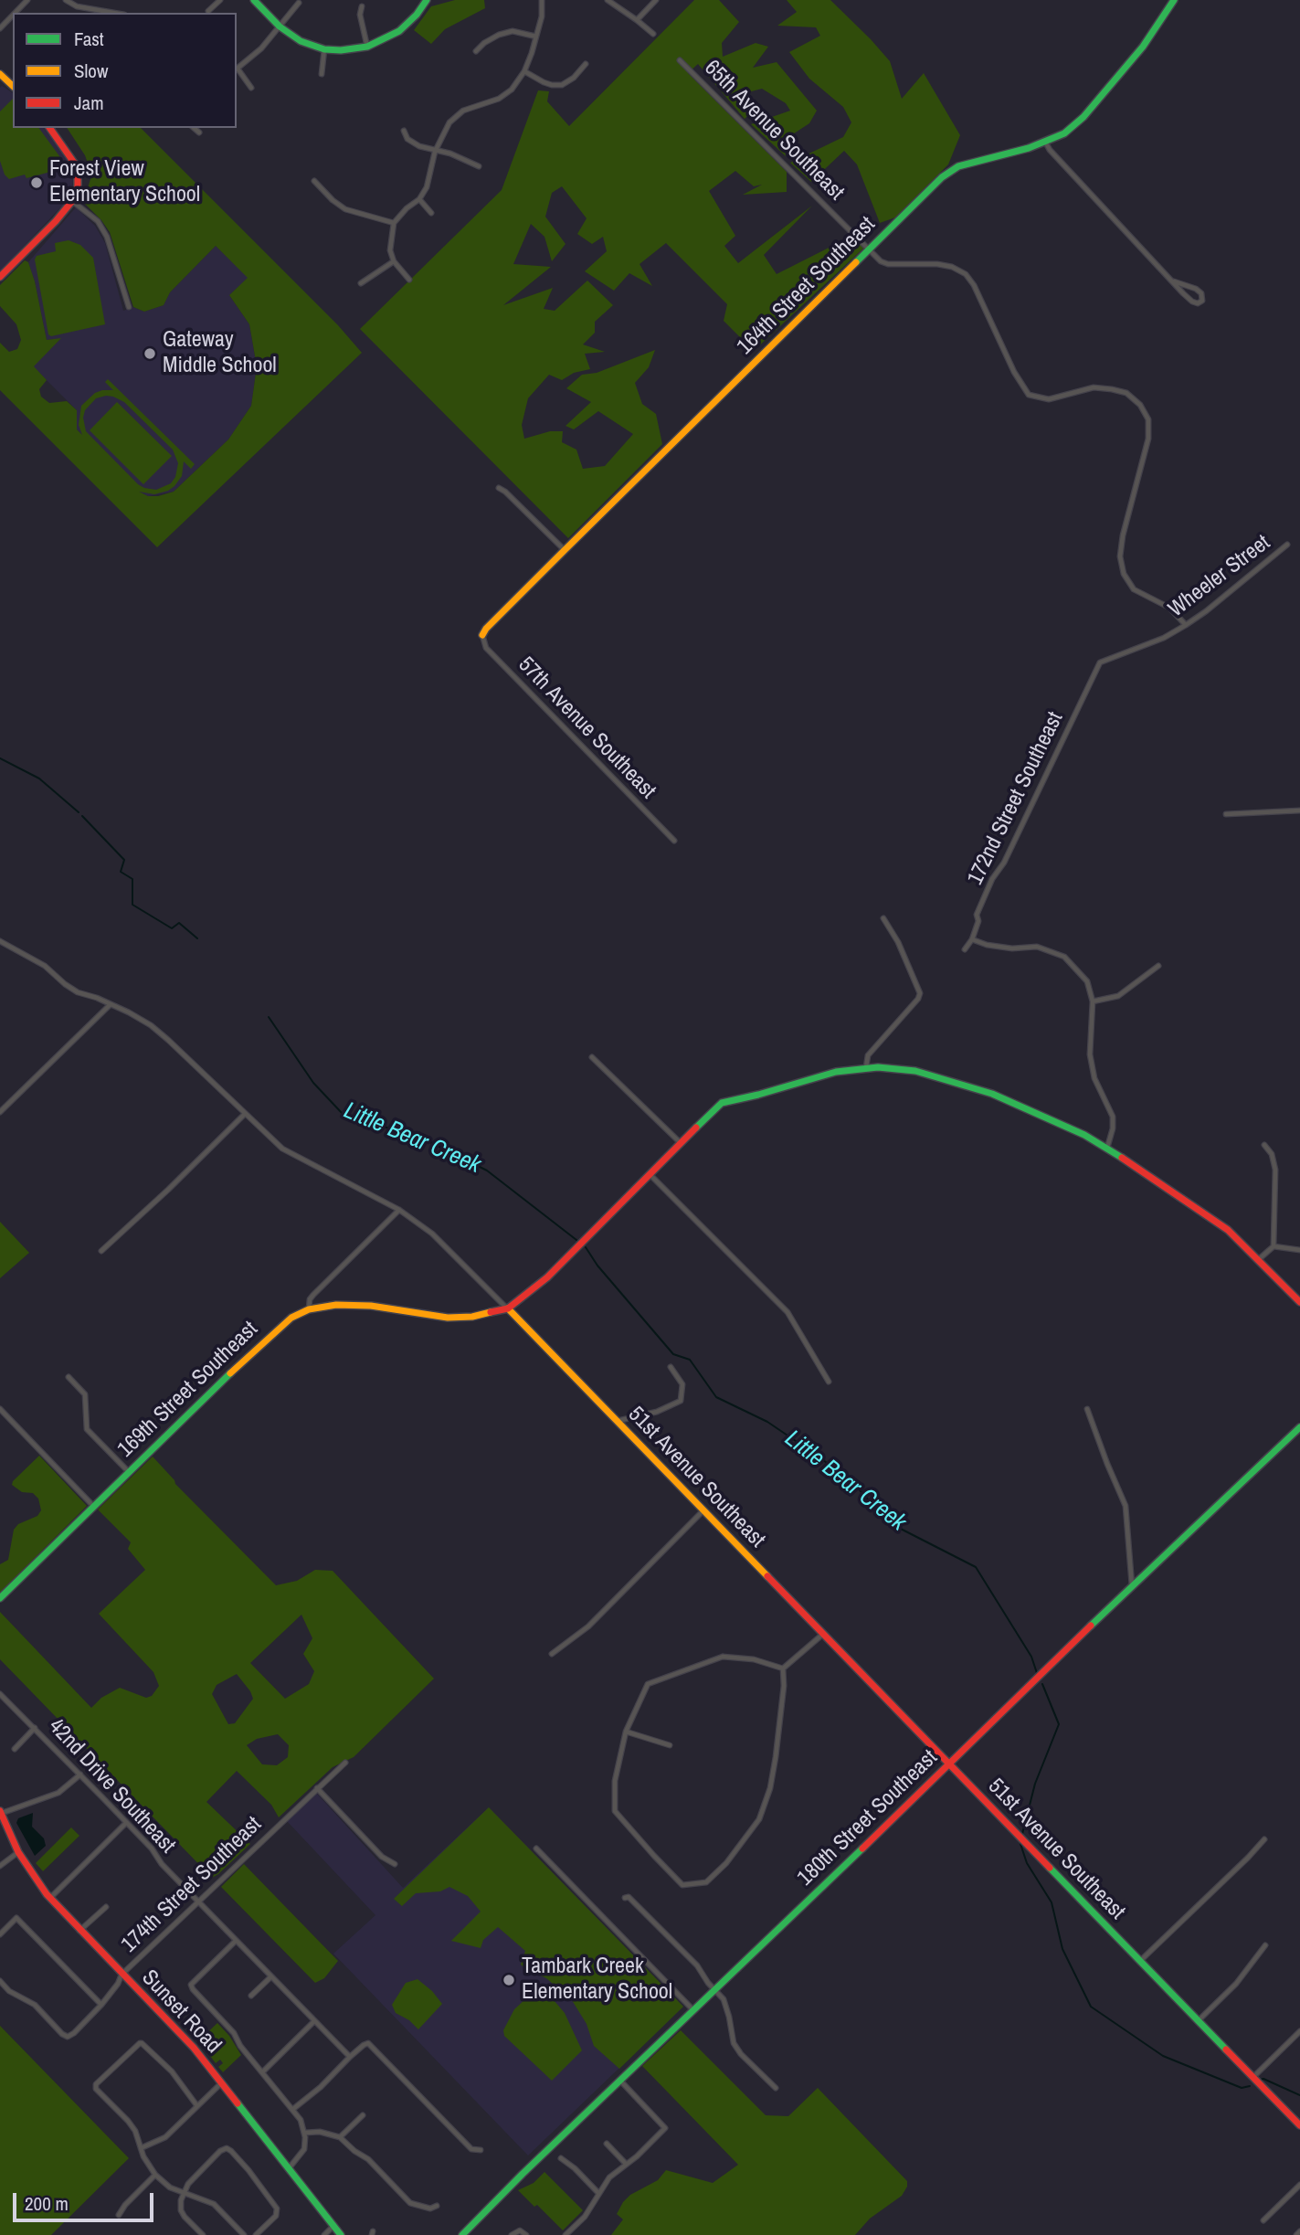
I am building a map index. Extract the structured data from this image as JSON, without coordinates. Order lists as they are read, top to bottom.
{
  "streets": {
    "street": [
      "65th Avenue Southeast",
      "164th Street Southeast",
      "Wheeler Street",
      "57th Avenue Southeast",
      "172nd Street Southeast",
      "169th Street Southeast",
      "51st Avenue Southeast",
      "42nd Drive Southeast",
      "180th Street Southeast",
      "174th Street Southeast",
      "Sunset Road"
    ]
  },
  "crossings": [
    ["65th Avenue Southeast", "164th Street Southeast"],
    ["65th Avenue Southeast", "Wheeler Street"],
    ["164th Street Southeast", "57th Avenue Southeast"],
    ["Wheeler Street", "172nd Street Southeast"],
    ["169th Street Southeast", "51st Avenue Southeast"],
    ["51st Avenue Southeast", "180th Street Southeast"],
    ["42nd Drive Southeast", "174th Street Southeast"],
    ["174th Street Southeast", "Sunset Road"]
  ],
  "water": ["Little Bear Creek"],
  "places": ["Forest View Elementary School", "Gateway Middle School", "Tambark Creek Elementary School"],
  "legend": ["Fast", "Slow", "Jam"],
  "scale_bar": "200 m"
}
